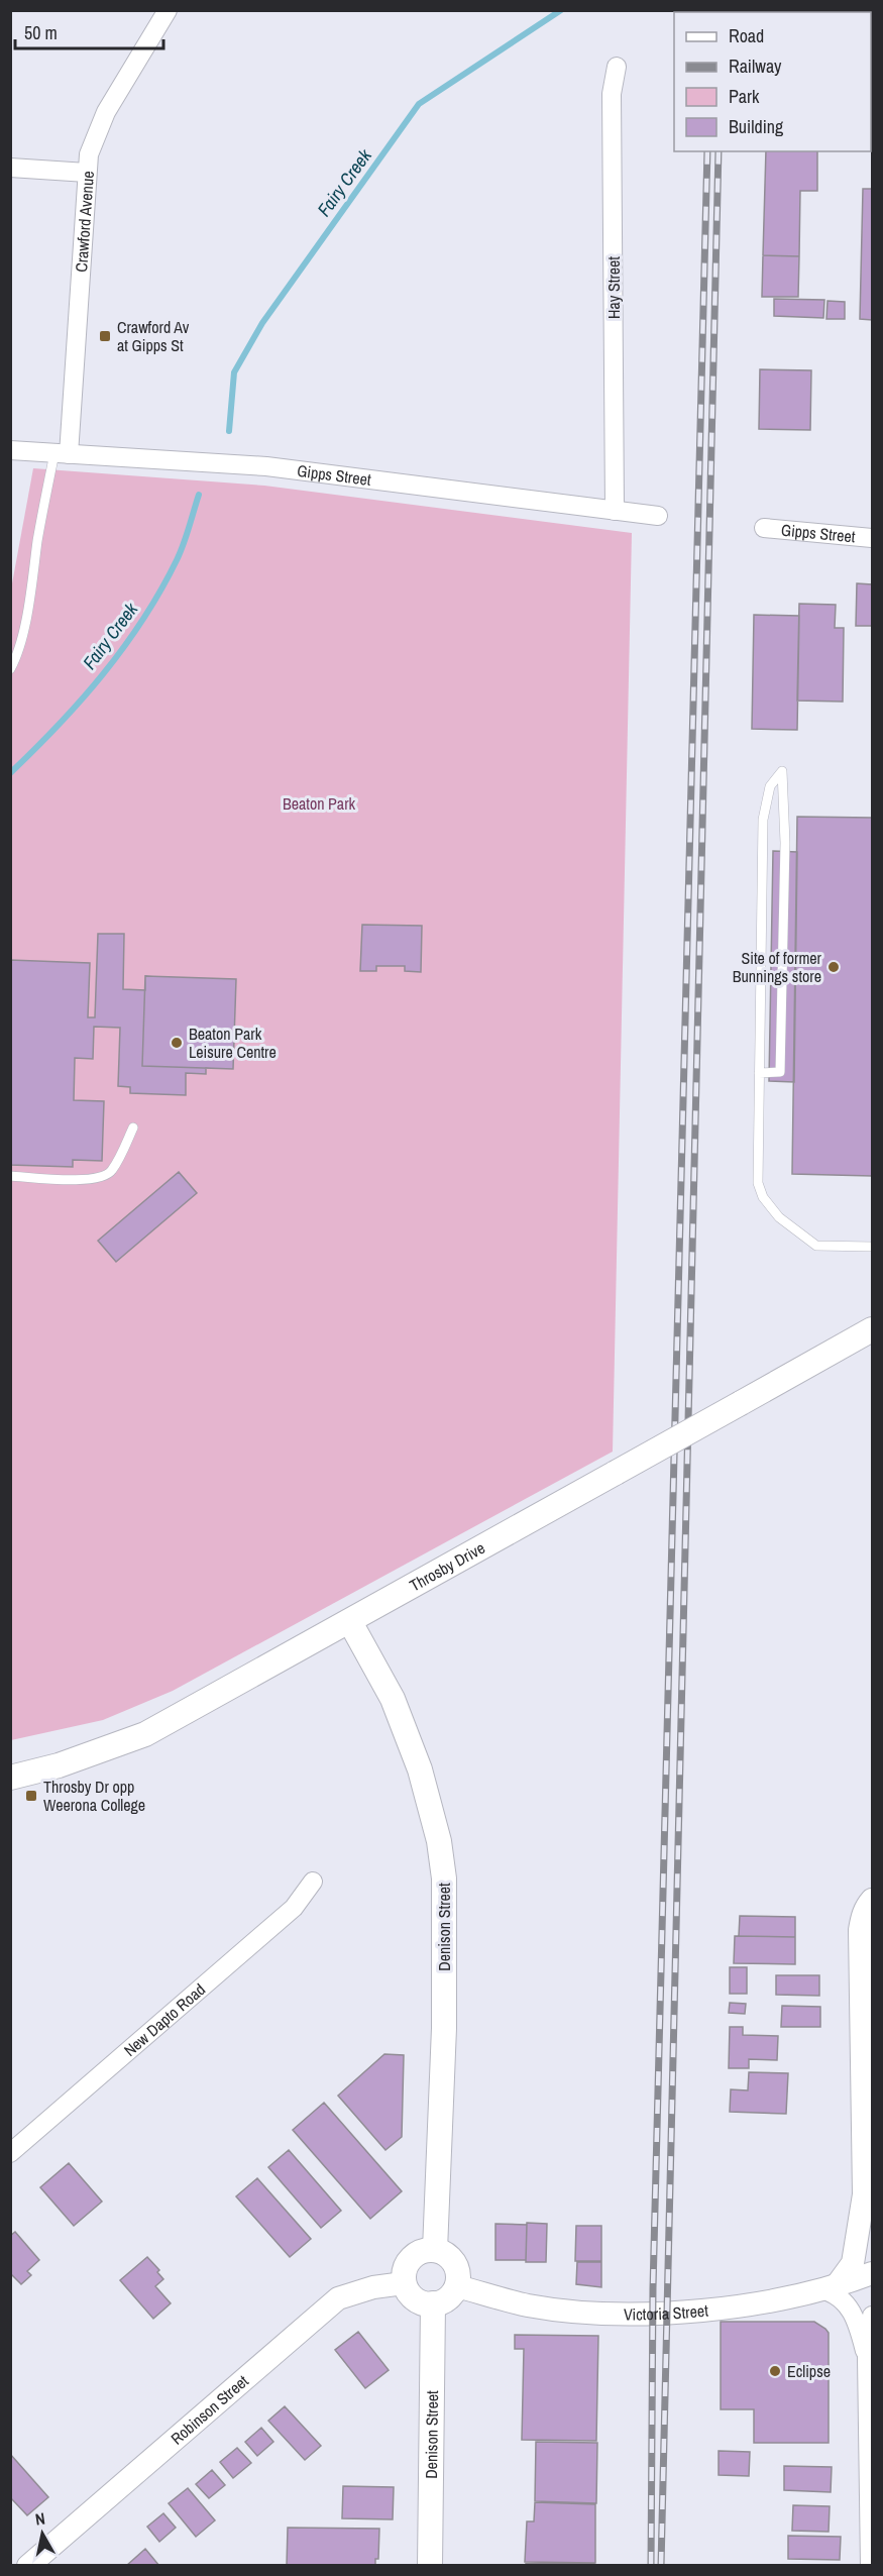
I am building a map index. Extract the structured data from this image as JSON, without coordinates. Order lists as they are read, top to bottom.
{
  "streets": {
    "main road": ["Throsby Drive", "Denison Street"],
    "street": [
      "Crawford Avenue",
      "Hay Street",
      "Gipps Street",
      "New Dapto Road",
      "Victoria Street",
      "Robinson Street"
    ]
  },
  "crossings": [
    ["Crawford Avenue", "Gipps Street"],
    ["Hay Street", "Gipps Street"],
    ["Throsby Drive", "Denison Street"],
    ["Denison Street", "Victoria Street"],
    ["Denison Street", "Robinson Street"],
    ["Victoria Street", "Robinson Street"]
  ],
  "water": ["Fairy Creek"],
  "parks": ["Beaton Park"],
  "places": {
    "transit": ["Crawford Av at Gipps St", "Throsby Dr opp Weerona College"],
    "other": ["Site of former Bunnings store", "Beaton Park Leisure Centre", "Eclipse"]
  },
  "legend": [
    "Road",
    "Railway",
    "Park",
    "Building"
  ],
  "scale_bar": "50 m",
  "north": "top"
}
